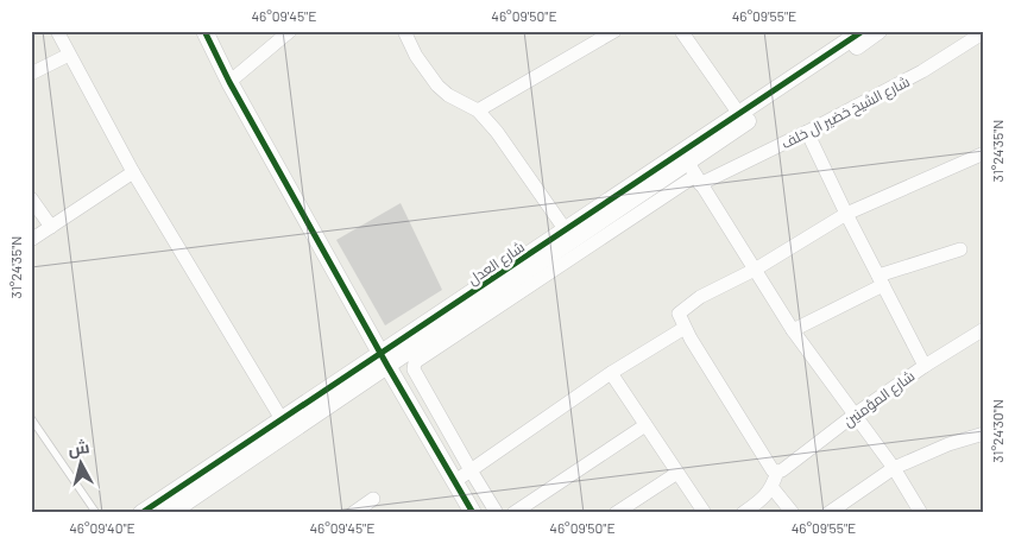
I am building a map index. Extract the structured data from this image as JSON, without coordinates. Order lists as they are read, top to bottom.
{
  "streets": {
    "street": ["شارع الشيخ خضير ال خلف", "شارع العدل", "شارع المؤمنين"]
  },
  "crossings": [
    ["شارع الشيخ خضير ال خلف", "شارع العدل"]
  ],
  "north": "top",
  "coordinates": [
    "46°09'45\"E",
    "46°09'50\"E",
    "46°09'55\"E",
    "31°24'35\"N",
    "31°24'30\"N",
    "46°09'40\"E"
  ]
}
